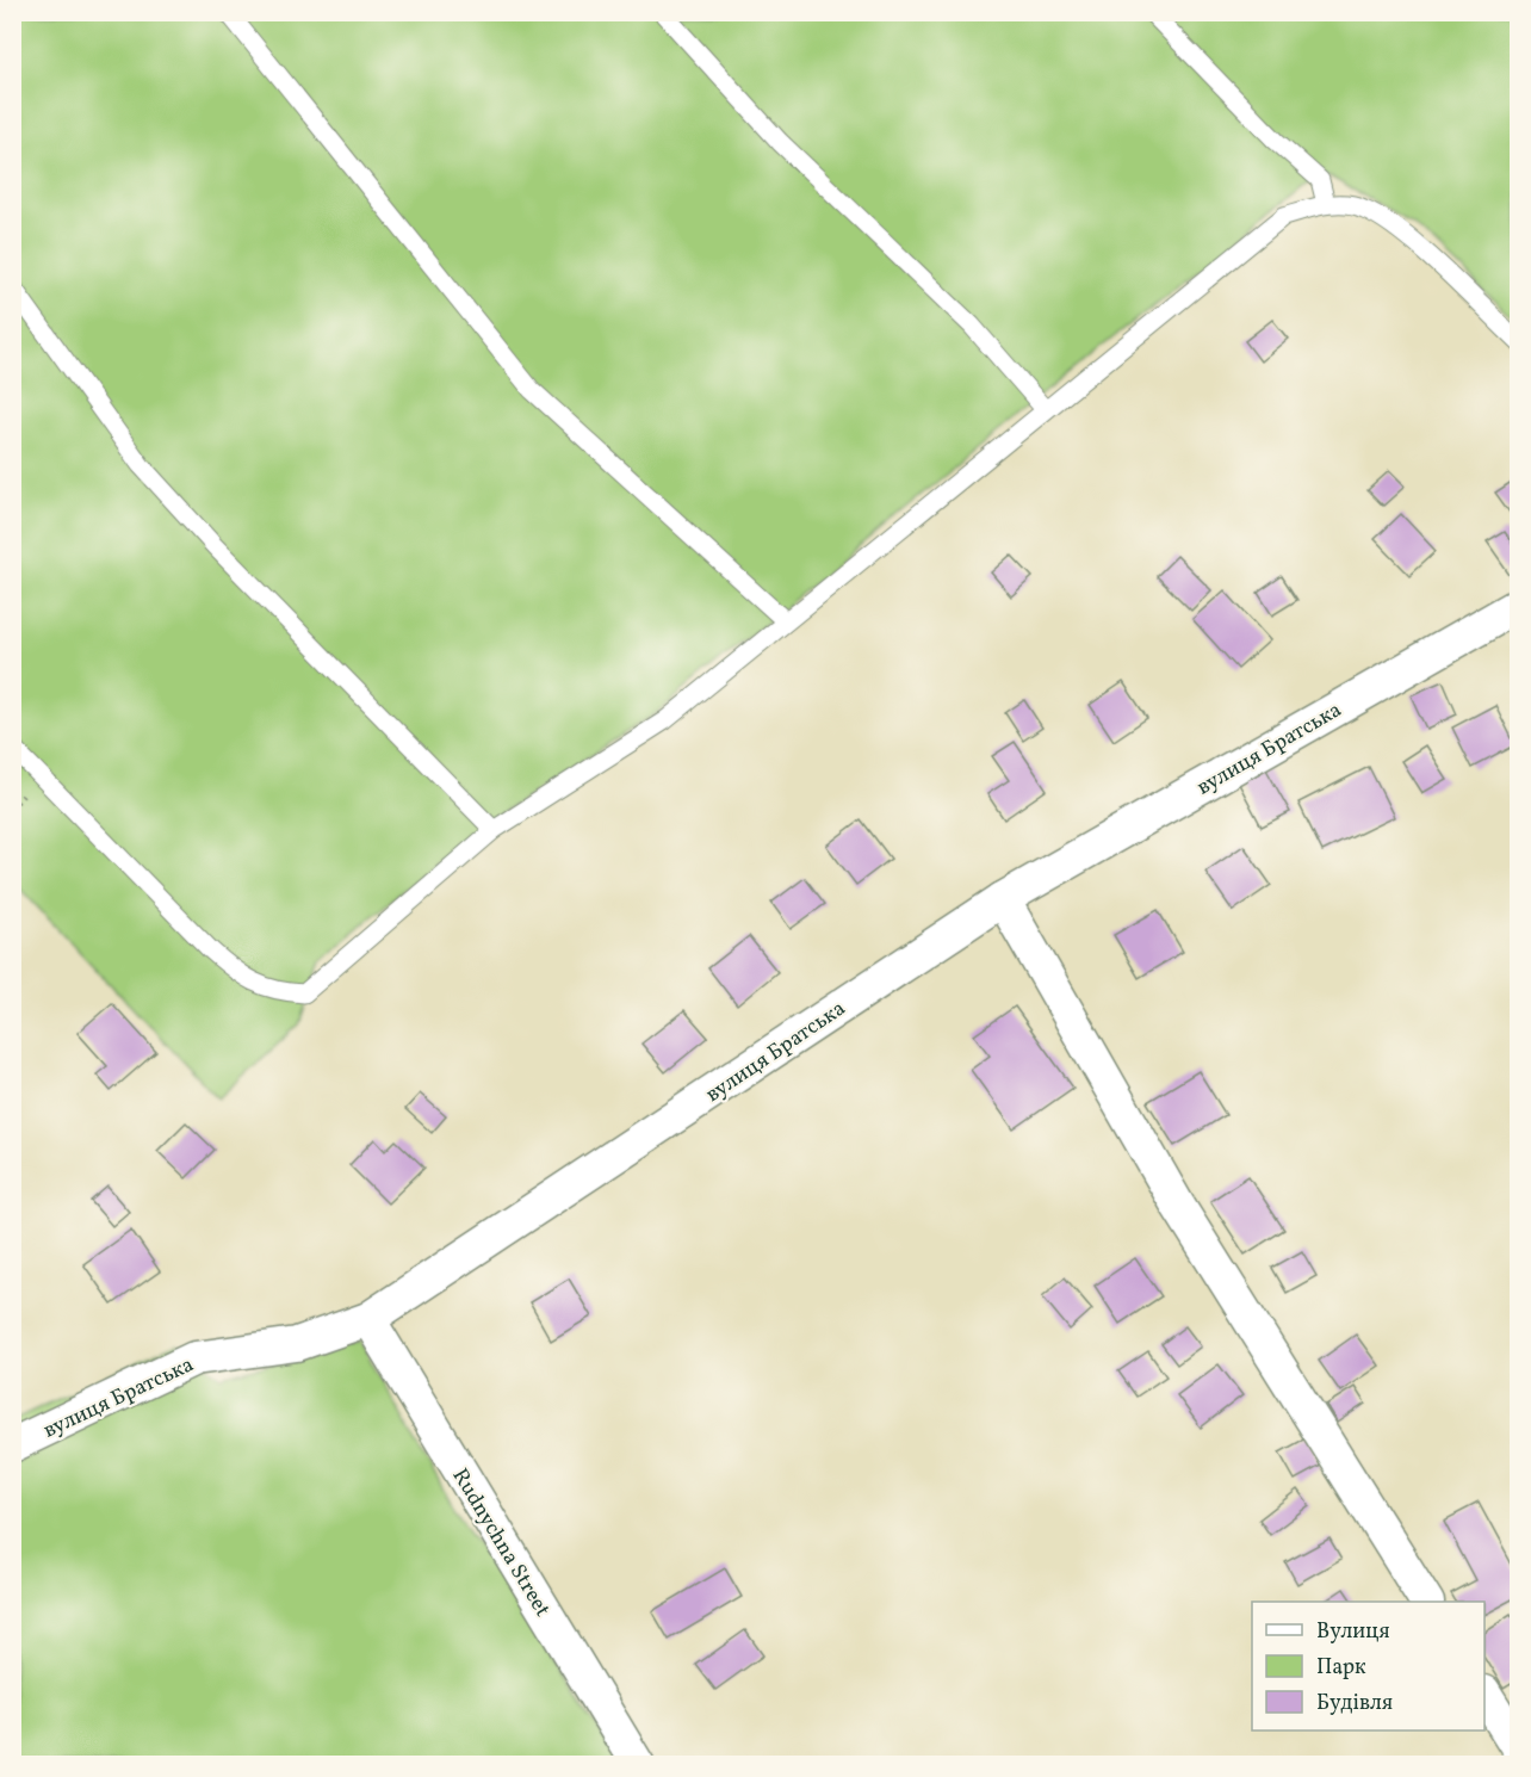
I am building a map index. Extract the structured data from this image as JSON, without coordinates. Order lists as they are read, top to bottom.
{
  "streets": {
    "street": ["вулиця Братська", "Rudnychna Street"]
  },
  "crossings": [
    ["вулиця Братська", "Rudnychna Street"]
  ],
  "legend": ["Вулиця", "Парк", "Будівля"]
}
